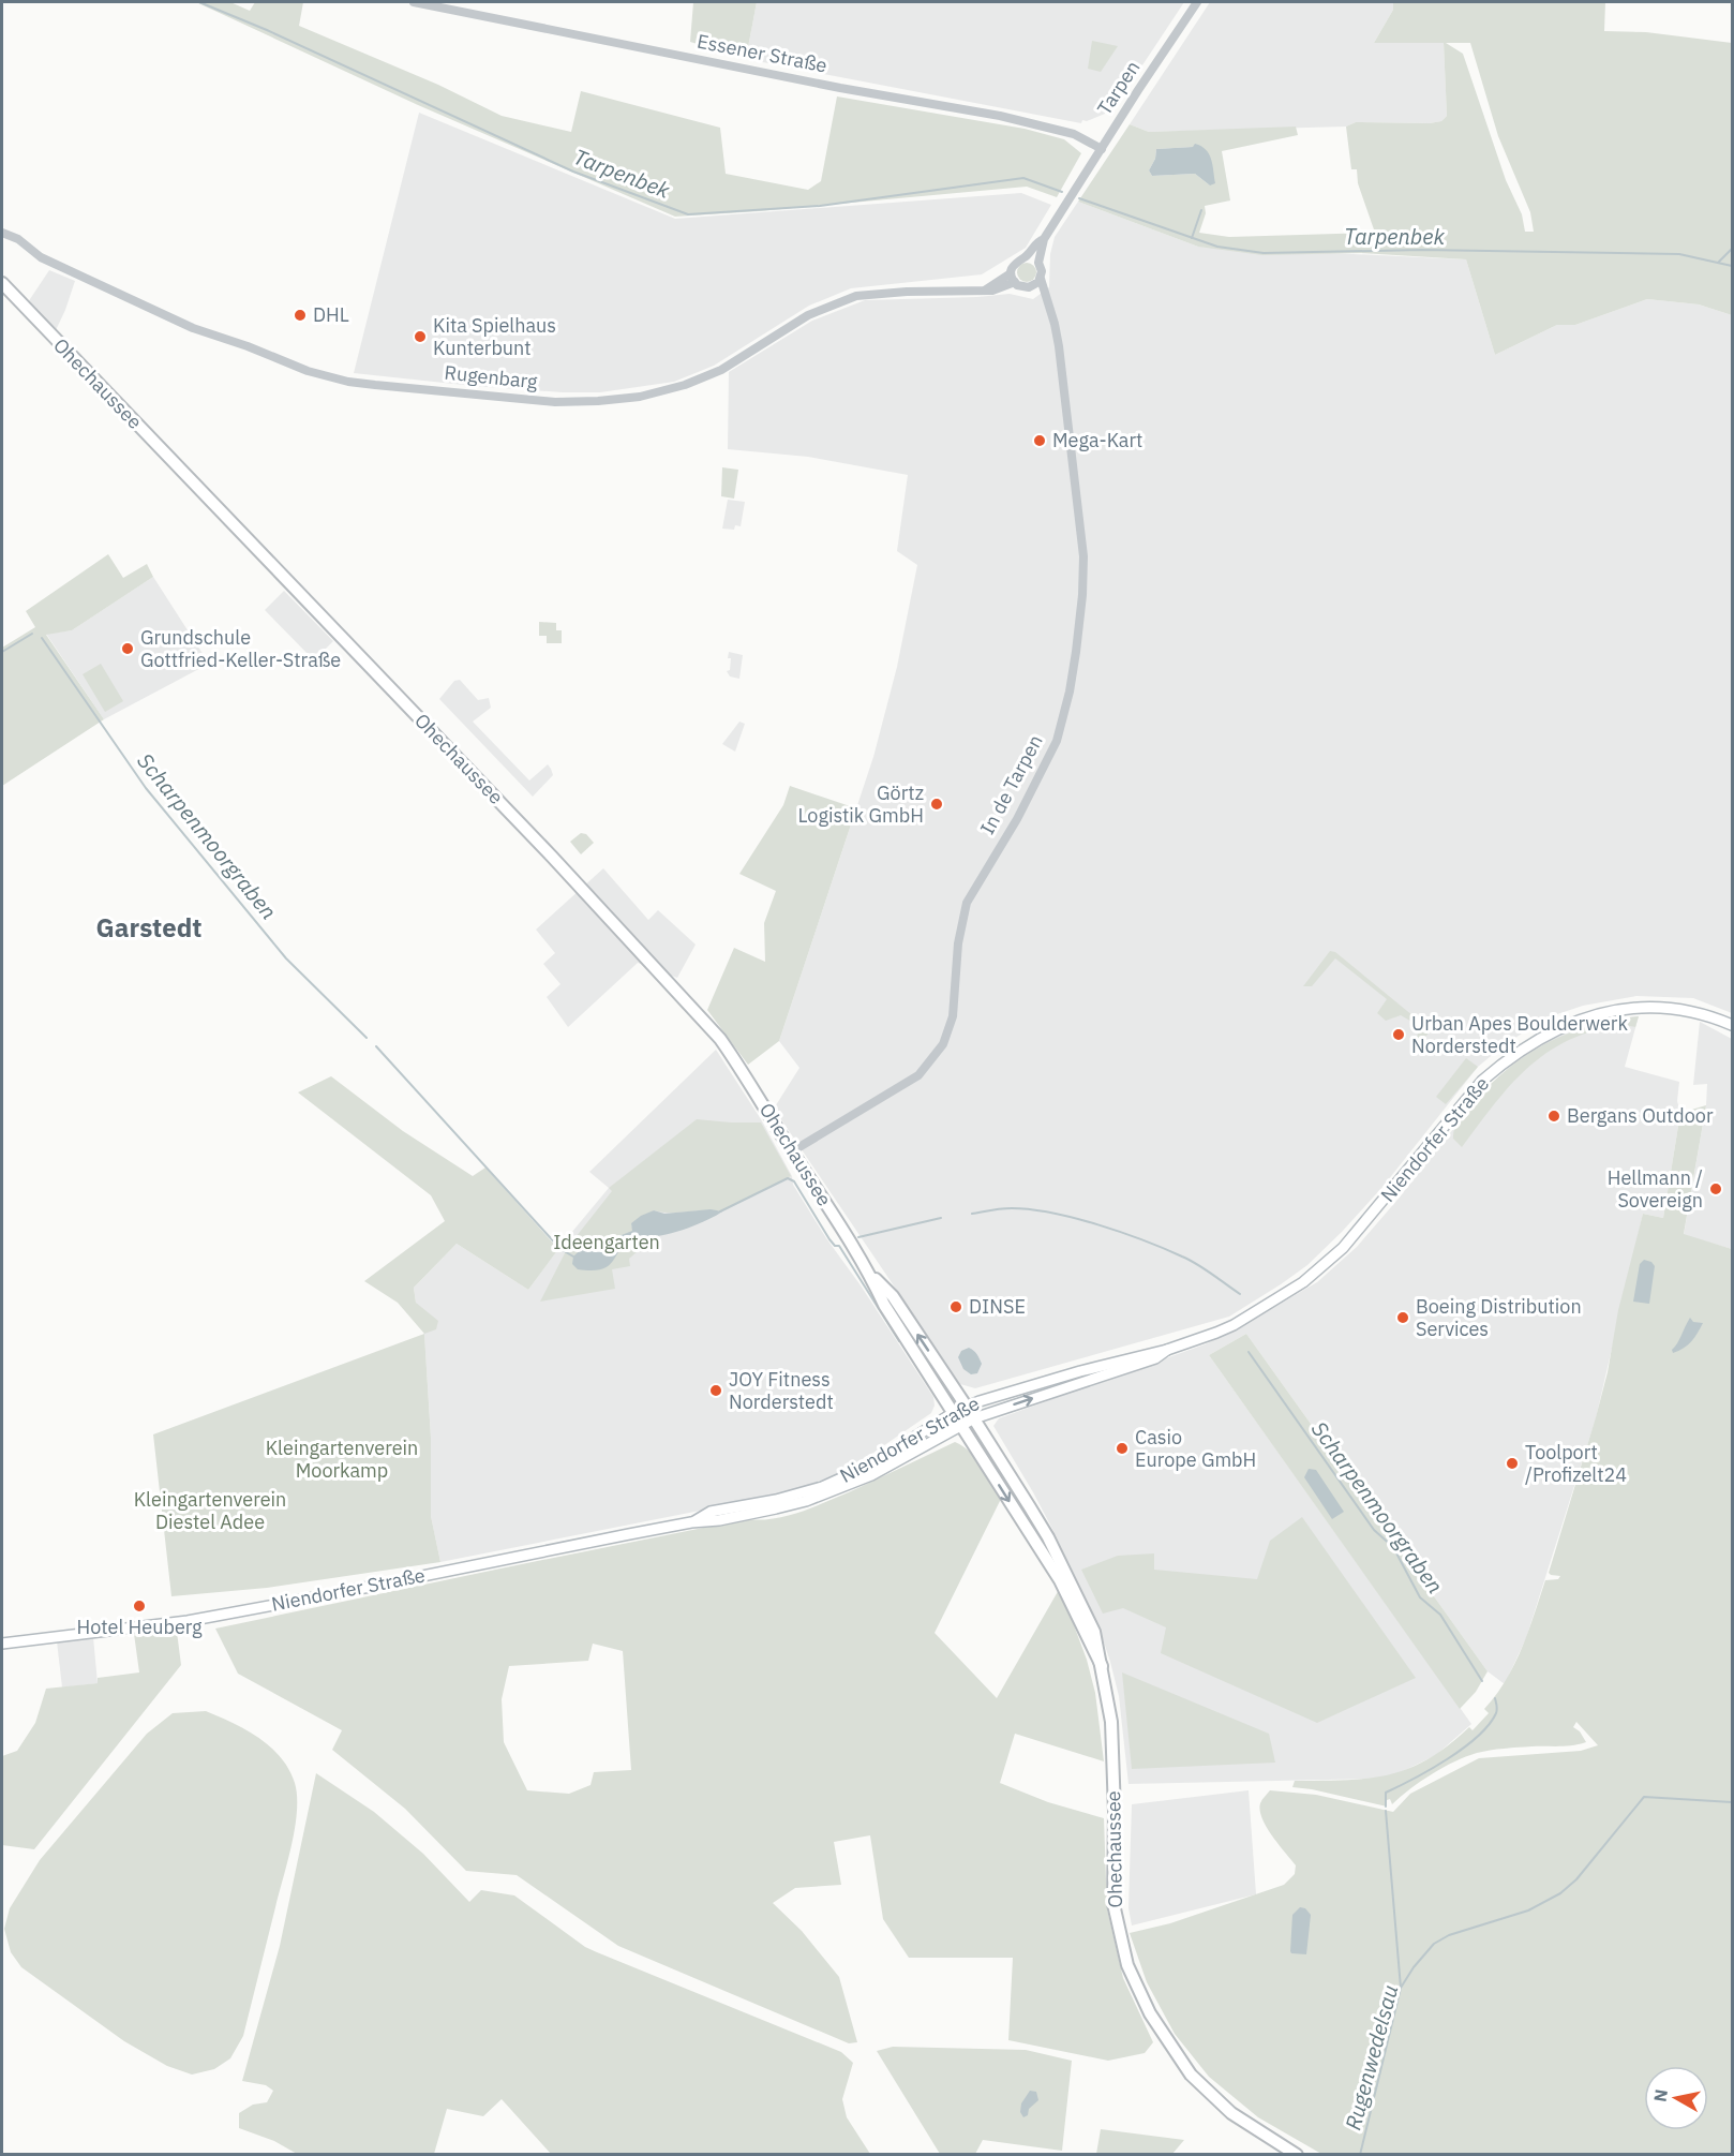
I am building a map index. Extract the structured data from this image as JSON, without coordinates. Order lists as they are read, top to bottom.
{
  "streets": {
    "main road": ["Ohechaussee", "Niendorfer Straße"],
    "street": [
      "Essener Straße",
      "Tarpen",
      "Rugenbarg",
      "In de Tarpen"
    ]
  },
  "crossings": [
    ["Essener Straße", "Tarpen"],
    ["Rugenbarg", "In de Tarpen"],
    ["Ohechaussee", "In de Tarpen"],
    ["Ohechaussee", "Niendorfer Straße"]
  ],
  "districts": ["Garstedt"],
  "water": ["Tarpenbek", "Scharpenmoorgraben", "Rugenwedelsau"],
  "parks": ["Ideengarten", "Kleingartenverein Moorkamp", "Kleingartenverein Diestel Adee"],
  "places": [
    "DHL",
    "Kita Spielhaus Kunterbunt",
    "Mega-Kart",
    "Grundschule Gottfried-Keller-Straße",
    "Görtz Logistik GmbH",
    "Urban Apes Boulderwerk Norderstedt",
    "Bergans Outdoor",
    "Hellmann / Sovereign",
    "DINSE",
    "Boeing Distribution Services",
    "JOY Fitness Norderstedt",
    "Casio Europe GmbH",
    "Toolport /Profizelt24",
    "Hotel Heuberg"
  ],
  "north": "left"
}
